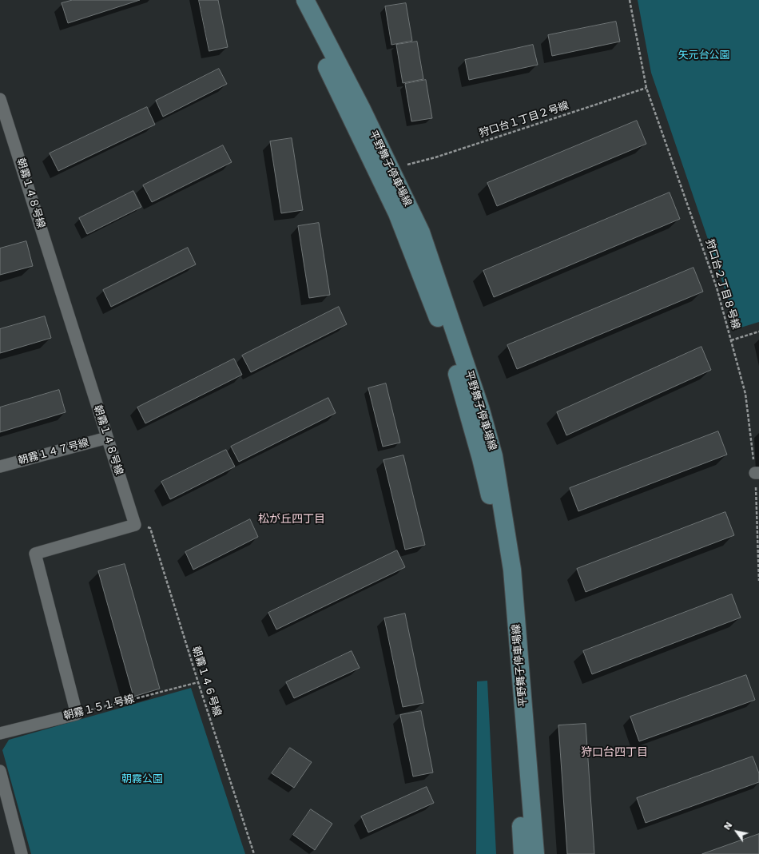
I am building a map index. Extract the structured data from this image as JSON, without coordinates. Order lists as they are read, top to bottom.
{
  "streets": {
    "main road": ["平野舞子停車場線"],
    "street": ["朝霧１４８号線", "朝霧１４７号線", "朝霧１５１号線"],
    "path": ["狩口台１丁目２号線", "狩口台２丁目８号線", "朝霧１４６号線"]
  },
  "crossings": [
    ["狩口台１丁目２号線", "狩口台２丁目８号線"],
    ["朝霧１４８号線", "朝霧１４７号線"],
    ["朝霧１４８号線", "朝霧１４６号線"],
    ["朝霧１４６号線", "朝霧１５１号線"]
  ],
  "districts": ["松が丘四丁目", "狩口台四丁目"],
  "parks": ["矢元台公園", "朝霧公園"],
  "north": "top left"
}
